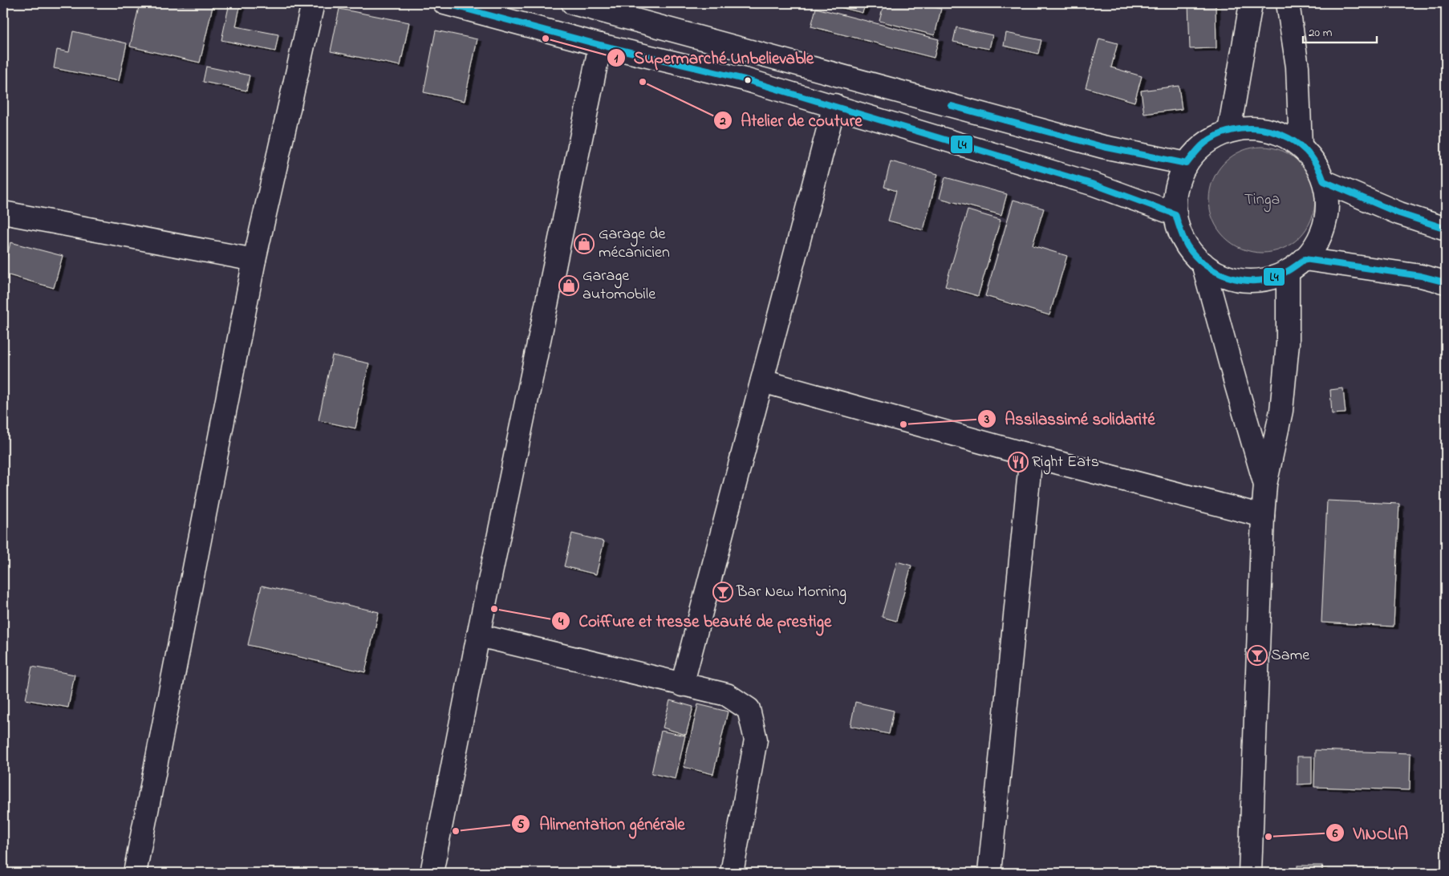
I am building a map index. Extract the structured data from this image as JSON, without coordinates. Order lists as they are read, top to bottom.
{
  "parks": ["Tinga"],
  "places": {
    "other": [
      "Supermarché Unbelievable",
      "Atelier de couture",
      "Assilassimé solidarité",
      "Coiffure et tresse beauté de prestige",
      "Alimentation générale",
      "VINOLIA"
    ],
    "shop": ["Garage de mécanicien", "Garage automobile"],
    "restaurant": ["Right Eats"],
    "bar": ["Bar New Morning", "Same"]
  },
  "lines": ["transit line L4"],
  "scale_bar": "20 m"
}
